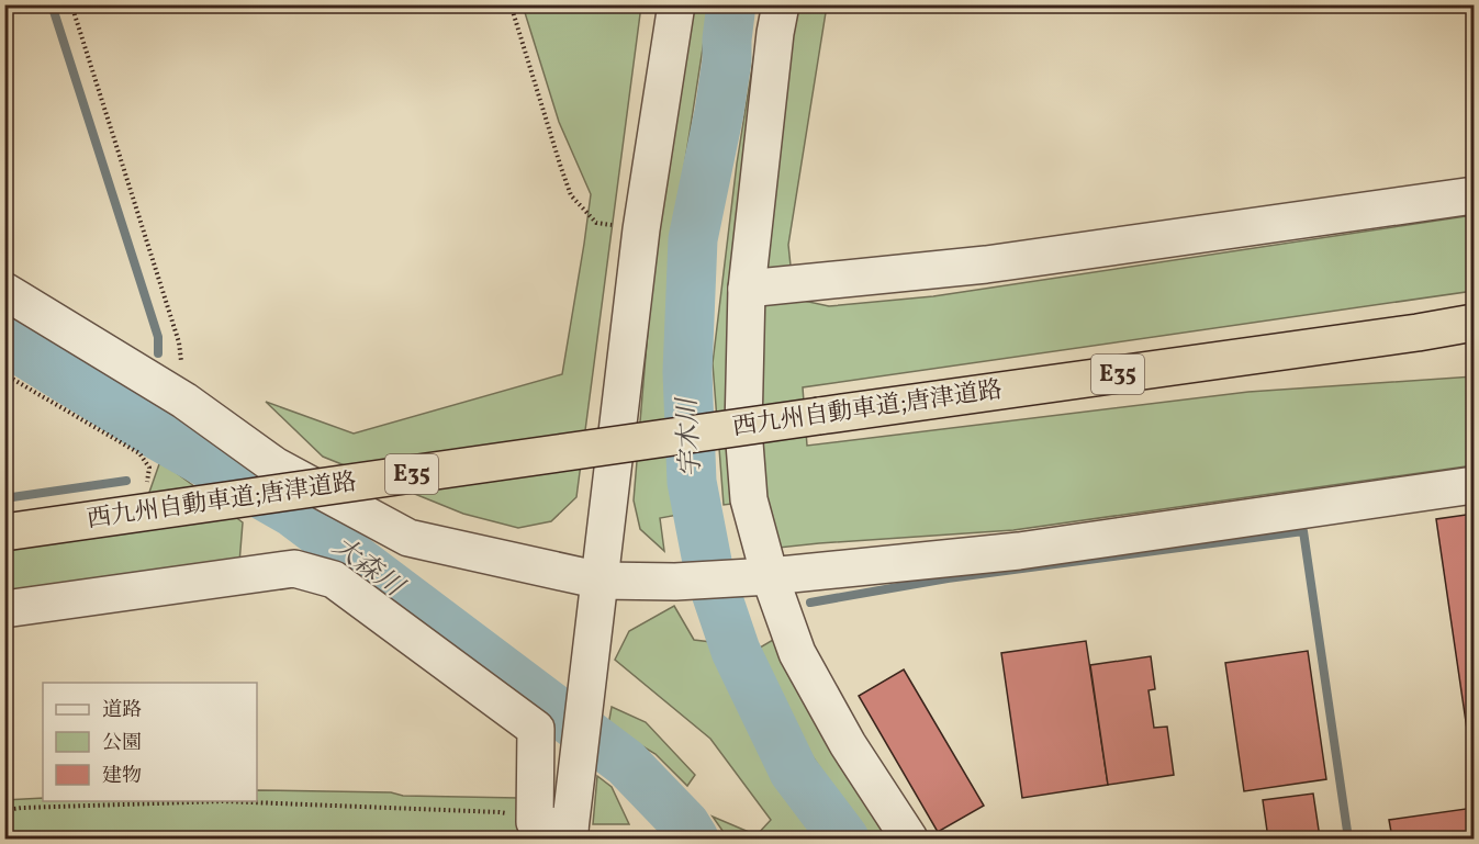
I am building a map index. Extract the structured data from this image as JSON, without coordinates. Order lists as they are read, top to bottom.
{
  "streets": {
    "highway": ["E35", "西九州自動車道;唐津道路"]
  },
  "water": ["宇木川", "大森川"],
  "legend": ["道路", "公園", "建物"]
}
